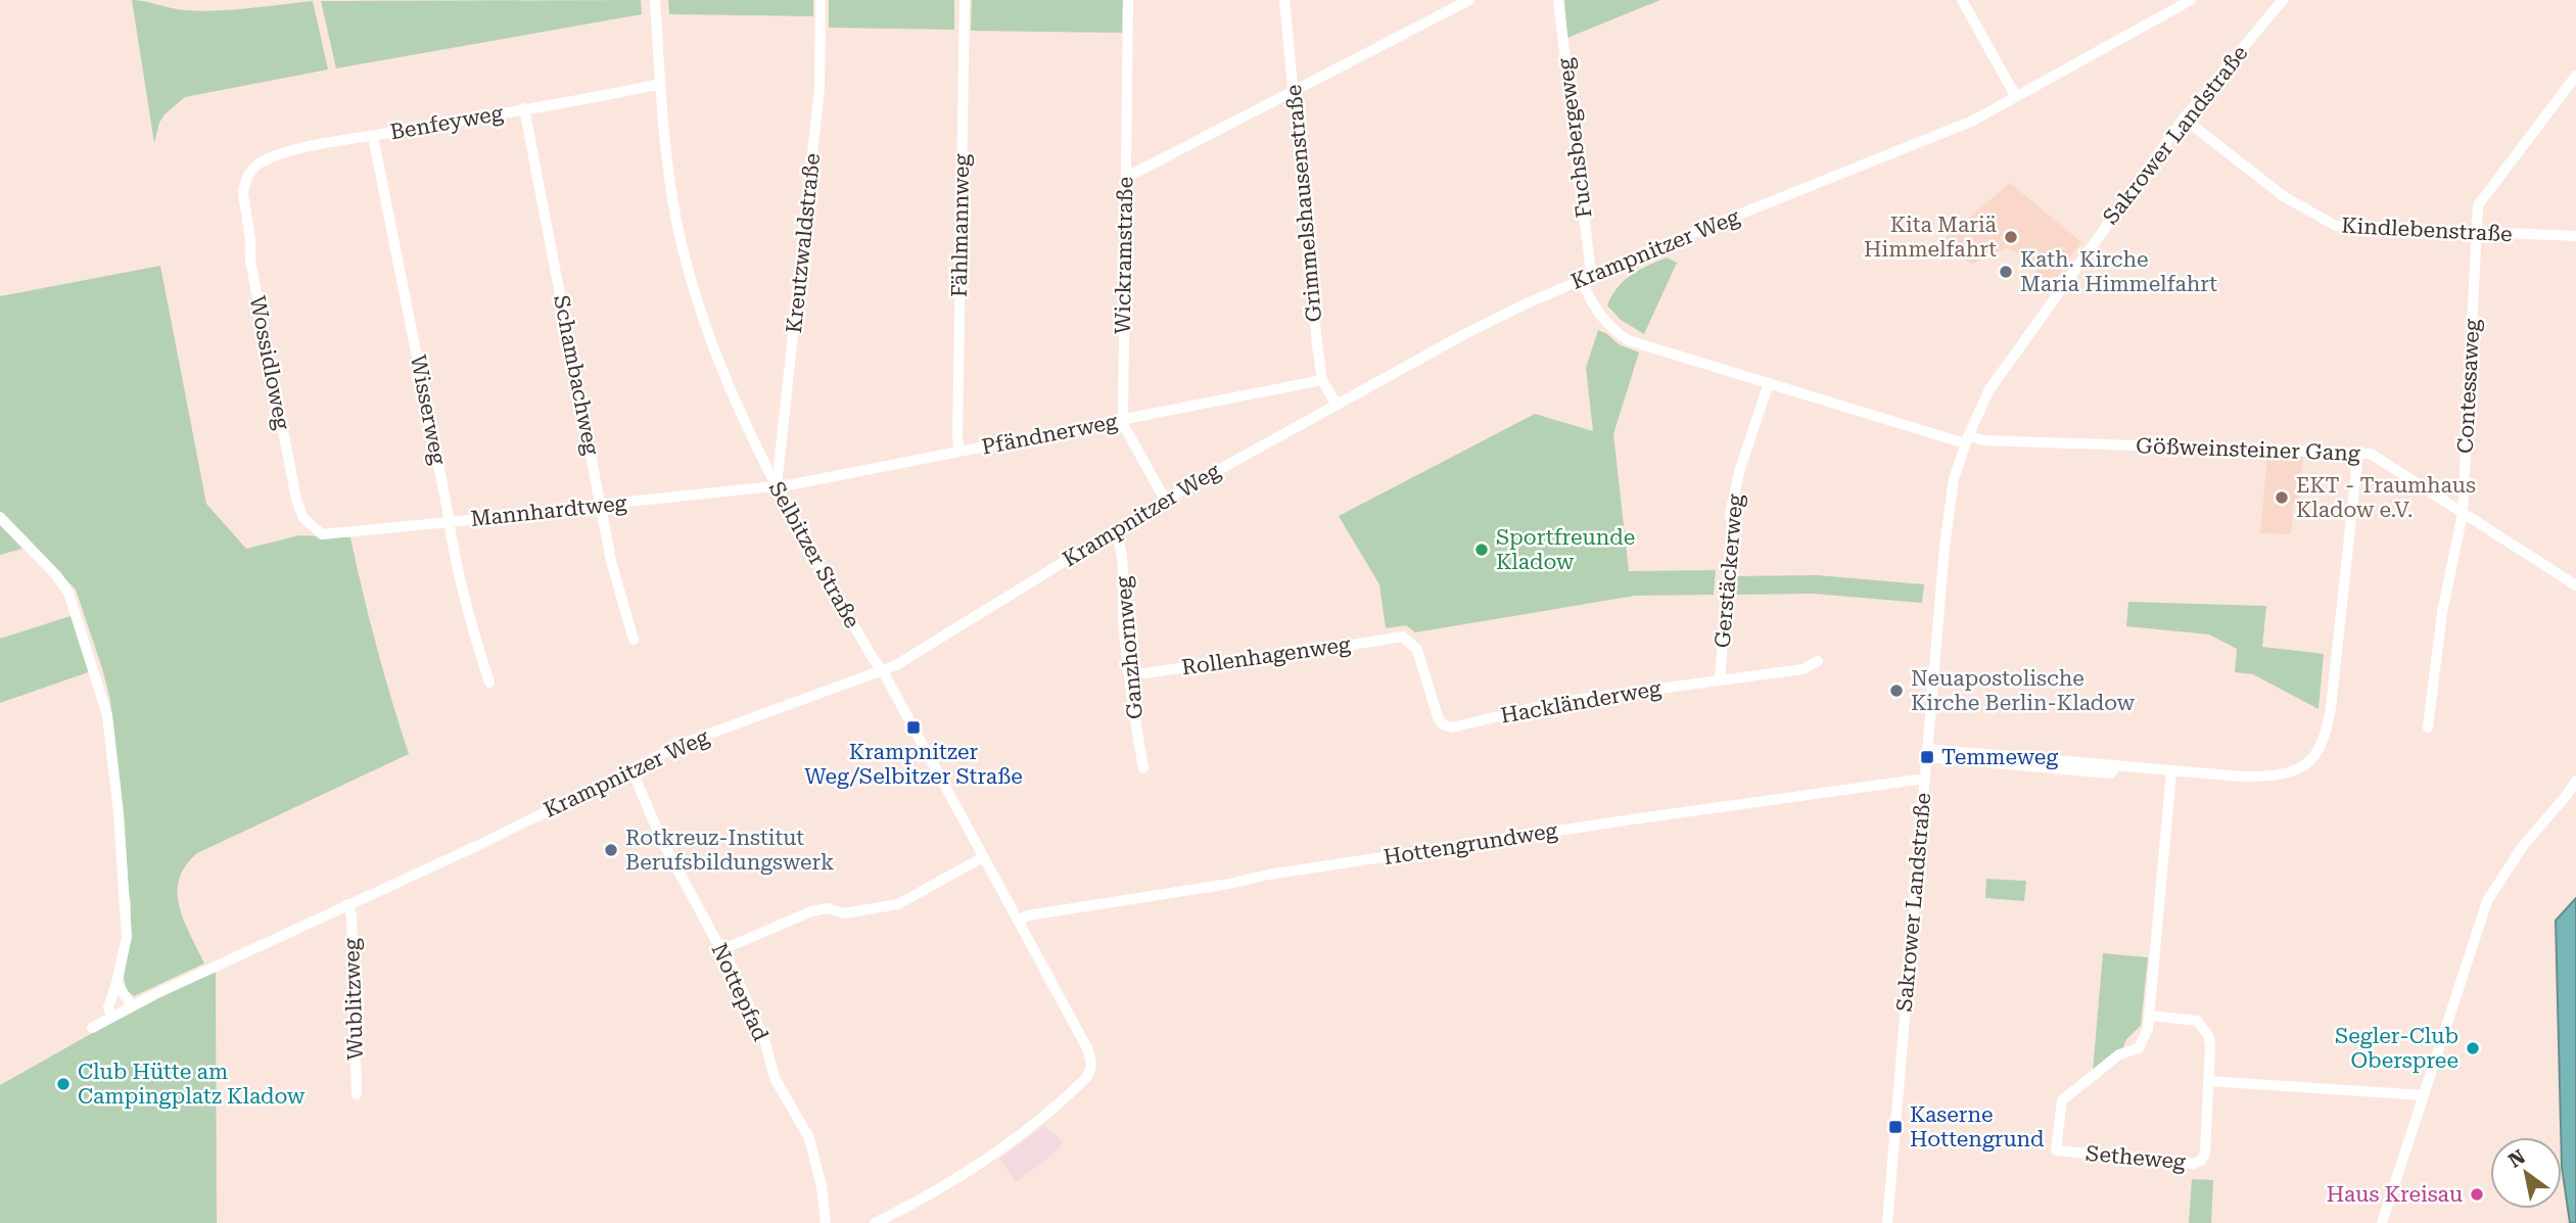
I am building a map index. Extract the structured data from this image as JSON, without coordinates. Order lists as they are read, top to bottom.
{
  "streets": {
    "street": [
      "Benfeyweg",
      "Sakrower Landstraße",
      "Fuchsbergeweg",
      "Grimmelshausenstraße",
      "Fählmannweg",
      "Kindlebenstraße",
      "Kreutzwaldstraße",
      "Krampnitzer Weg",
      "Wickramstraße",
      "Wossidloweg",
      "Schambachweg",
      "Contessaweg",
      "Wisserweg",
      "Pfändnerweg",
      "Gößweinsteiner Gang",
      "Mannhardtweg",
      "Selbitzer Straße",
      "Gerstäckerweg",
      "Ganzhornweg",
      "Rollenhagenweg",
      "Hackländerweg",
      "Hottengrundweg",
      "Nottepfad",
      "Wublitzweg",
      "Setheweg"
    ]
  },
  "crossings": [
    ["Benfeyweg", "Wossidloweg"],
    ["Benfeyweg", "Schambachweg"],
    ["Benfeyweg", "Wisserweg"],
    ["Benfeyweg", "Selbitzer Straße"],
    ["Sakrower Landstraße", "Kindlebenstraße"],
    ["Sakrower Landstraße", "Gößweinsteiner Gang"],
    ["Sakrower Landstraße", "Hottengrundweg"],
    ["Fuchsbergeweg", "Krampnitzer Weg"],
    ["Grimmelshausenstraße", "Krampnitzer Weg"],
    ["Grimmelshausenstraße", "Pfändnerweg"],
    ["Fählmannweg", "Pfändnerweg"],
    ["Kindlebenstraße", "Contessaweg"],
    ["Kreutzwaldstraße", "Pfändnerweg"],
    ["Kreutzwaldstraße", "Mannhardtweg"],
    ["Kreutzwaldstraße", "Selbitzer Straße"],
    ["Krampnitzer Weg", "Wickramstraße"],
    ["Krampnitzer Weg", "Gößweinsteiner Gang"],
    ["Krampnitzer Weg", "Selbitzer Straße"],
    ["Krampnitzer Weg", "Ganzhornweg"],
    ["Krampnitzer Weg", "Nottepfad"],
    ["Krampnitzer Weg", "Wublitzweg"],
    ["Wickramstraße", "Pfändnerweg"],
    ["Wossidloweg", "Mannhardtweg"],
    ["Schambachweg", "Mannhardtweg"],
    ["Contessaweg", "Gößweinsteiner Gang"],
    ["Wisserweg", "Mannhardtweg"],
    ["Pfändnerweg", "Mannhardtweg"],
    ["Pfändnerweg", "Selbitzer Straße"],
    ["Gößweinsteiner Gang", "Gerstäckerweg"],
    ["Mannhardtweg", "Selbitzer Straße"],
    ["Selbitzer Straße", "Hottengrundweg"],
    ["Gerstäckerweg", "Hackländerweg"],
    ["Ganzhornweg", "Rollenhagenweg"],
    ["Rollenhagenweg", "Hackländerweg"]
  ],
  "places": {
    "other": [
      "Kita Mariä Himmelfahrt",
      "Kath. Kirche Maria Himmelfahrt",
      "EKT - Traumhaus Kladow e.V.",
      "Sportfreunde Kladow",
      "Neuapostolische Kirche Berlin-Kladow",
      "Rotkreuz-Institut Berufsbildungswerk",
      "Segler-Club Oberspree",
      "Club Hütte am Campingplatz Kladow",
      "Haus Kreisau"
    ],
    "transit": ["Krampnitzer Weg/Selbitzer Straße", "Temmeweg", "Kaserne Hottengrund"]
  },
  "north": "top left"
}
